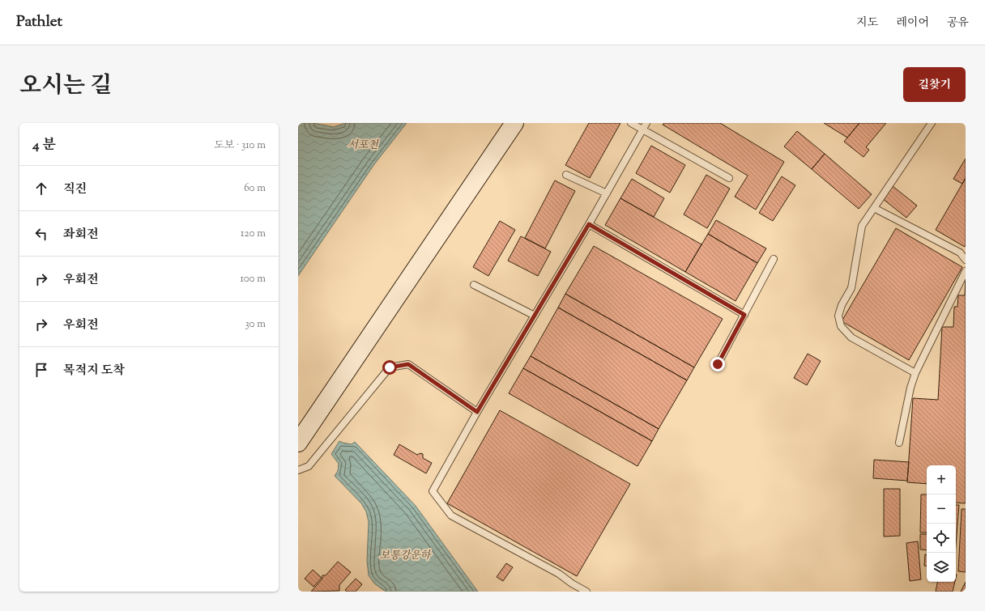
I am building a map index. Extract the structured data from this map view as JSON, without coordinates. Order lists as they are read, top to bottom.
{
  "water": ["서포천", "보통강운하"],
  "page": {
    "header": "Pathlet",
    "nav": ["지도", "레이어", "공유"],
    "title": "오시는 길",
    "buttons": "길찾기",
    "heading": ["4 분", "도보 · 310 m"],
    "list": [
      ["직진", "60 m"],
      ["좌회전", "120 m"],
      ["우회전", "100 m"],
      ["우회전", "30 m"],
      "목적지 도착"
    ],
    "map_buttons": ["+", "−"]
  }
}
